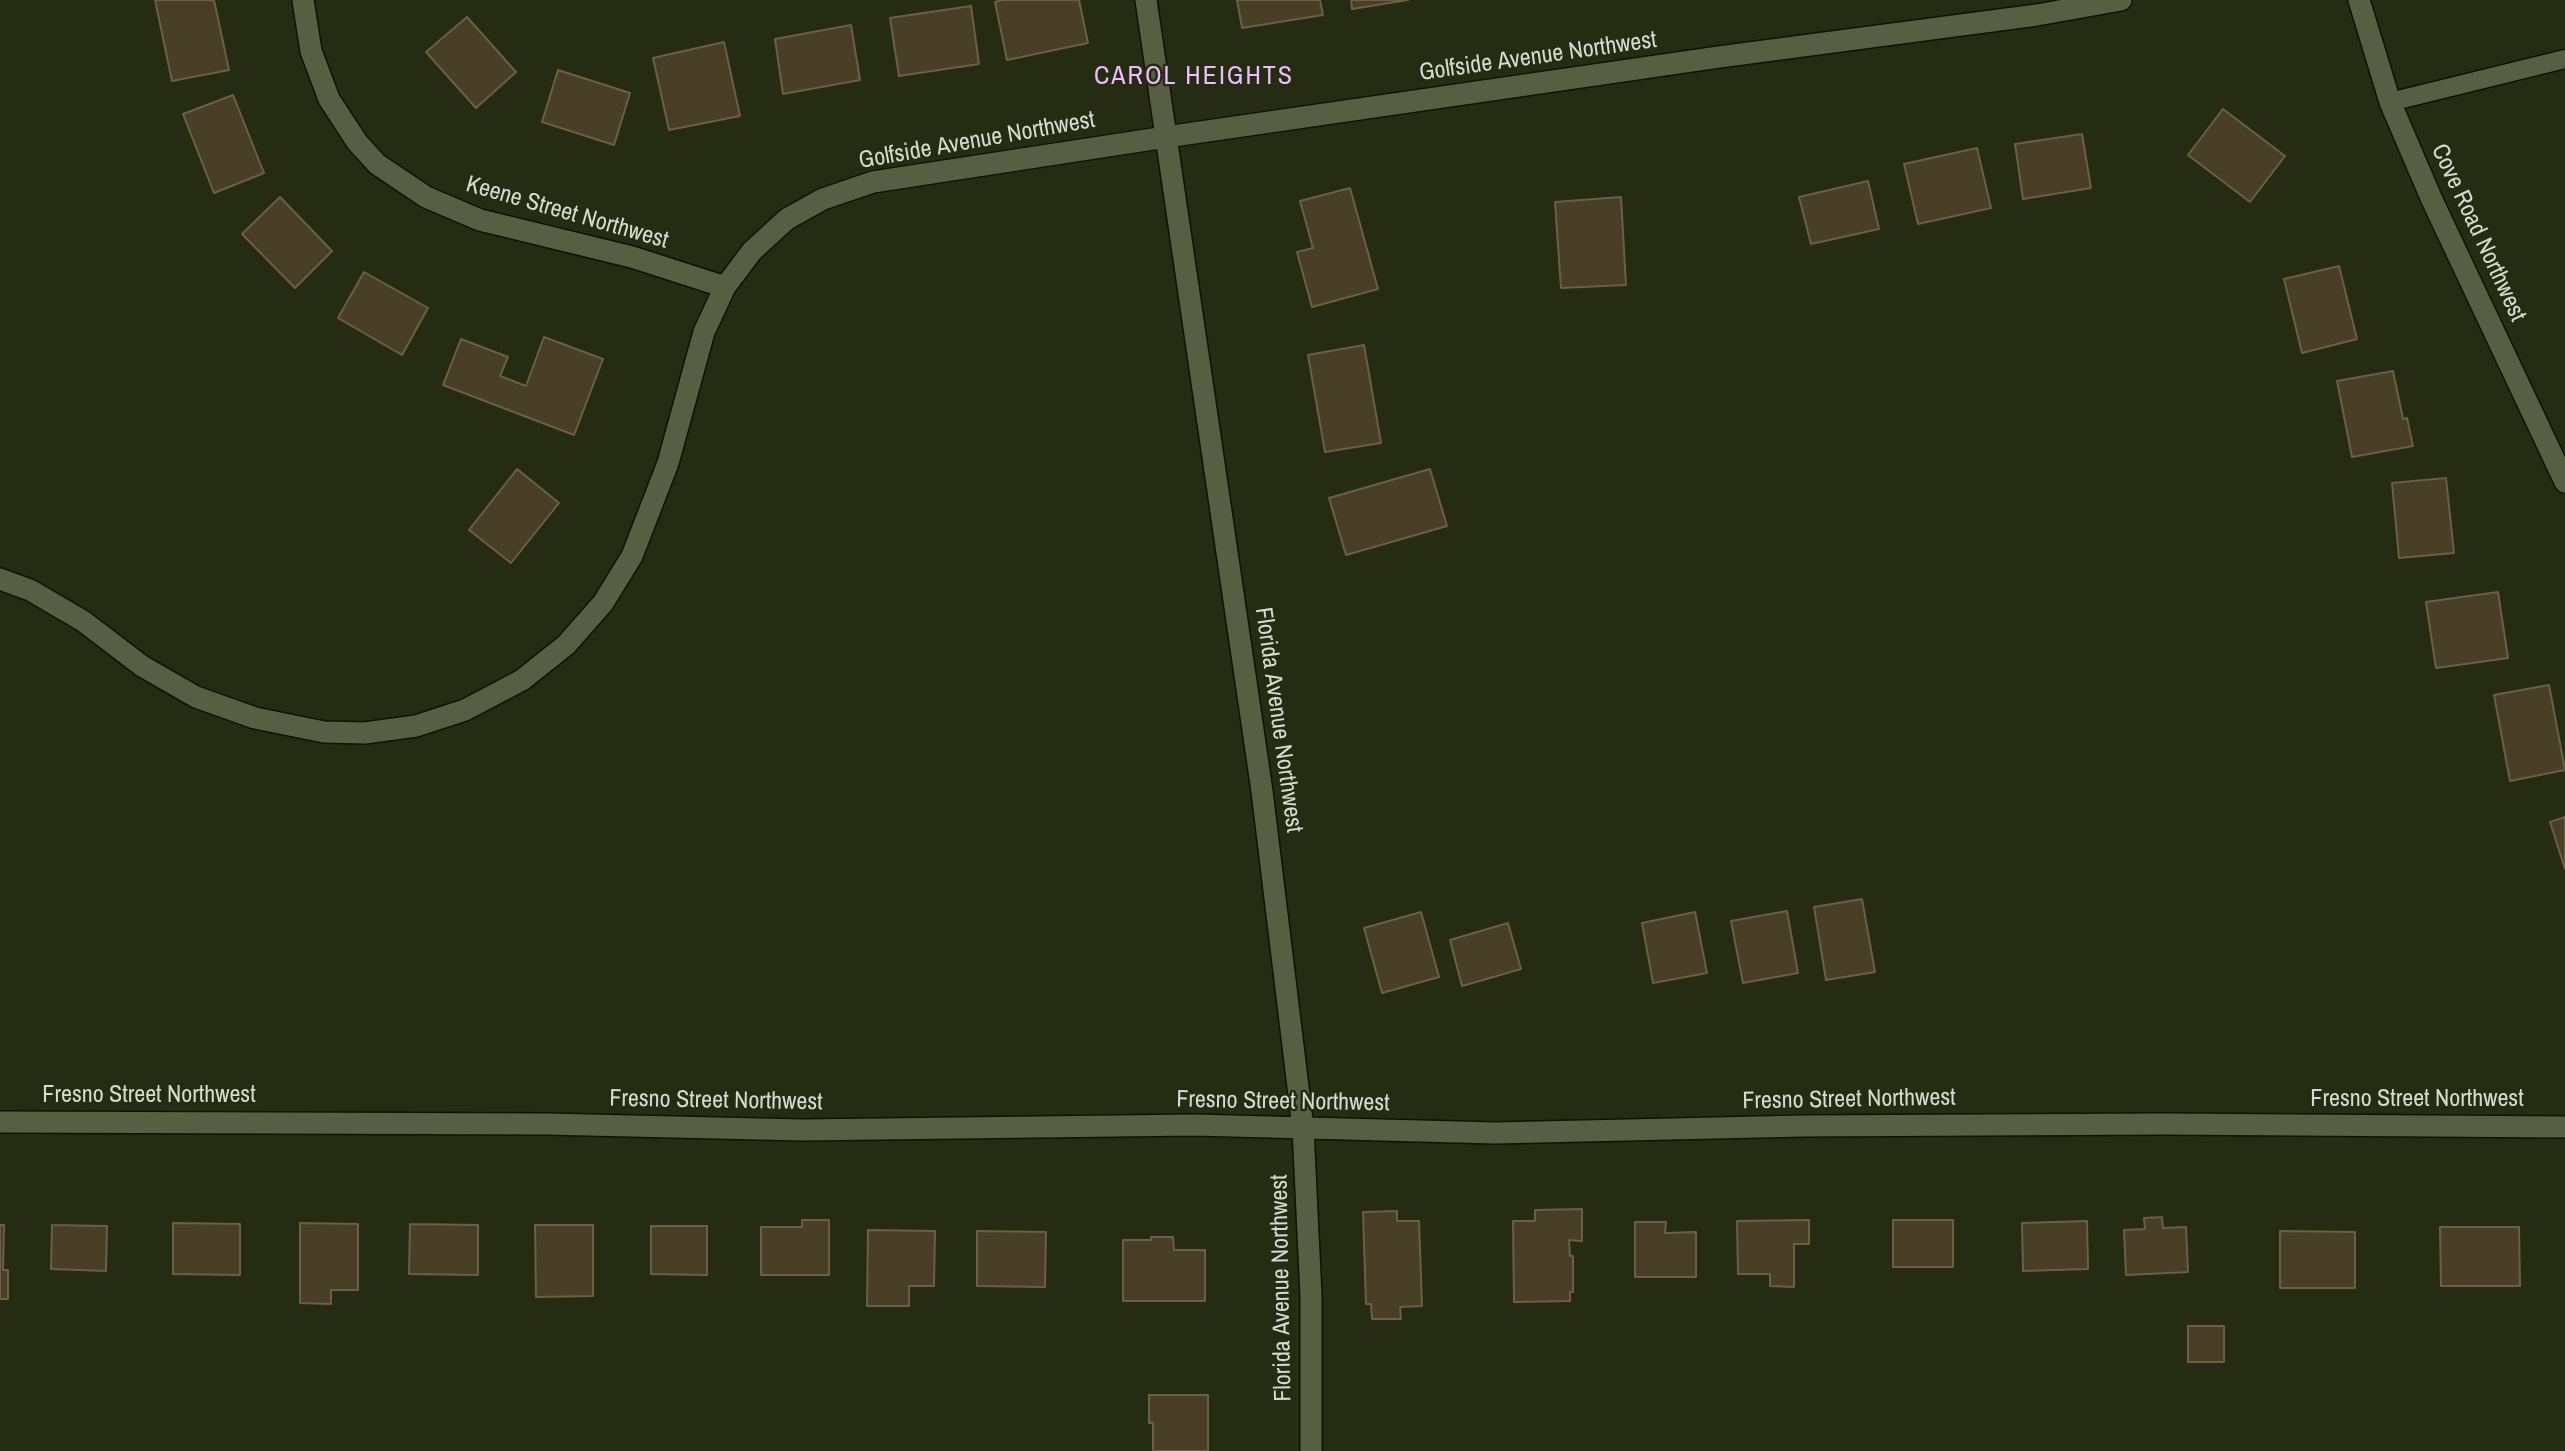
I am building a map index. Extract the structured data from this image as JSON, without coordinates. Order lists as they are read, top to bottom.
{
  "streets": {
    "street": [
      "Golfside Avenue Northwest",
      "Keene Street Northwest",
      "Cove Road Northwest",
      "Florida Avenue Northwest",
      "Fresno Street Northwest"
    ]
  },
  "crossings": [
    ["Golfside Avenue Northwest", "Keene Street Northwest"],
    ["Golfside Avenue Northwest", "Florida Avenue Northwest"],
    ["Florida Avenue Northwest", "Fresno Street Northwest"]
  ],
  "districts": ["CAROL HEIGHTS"]
}
